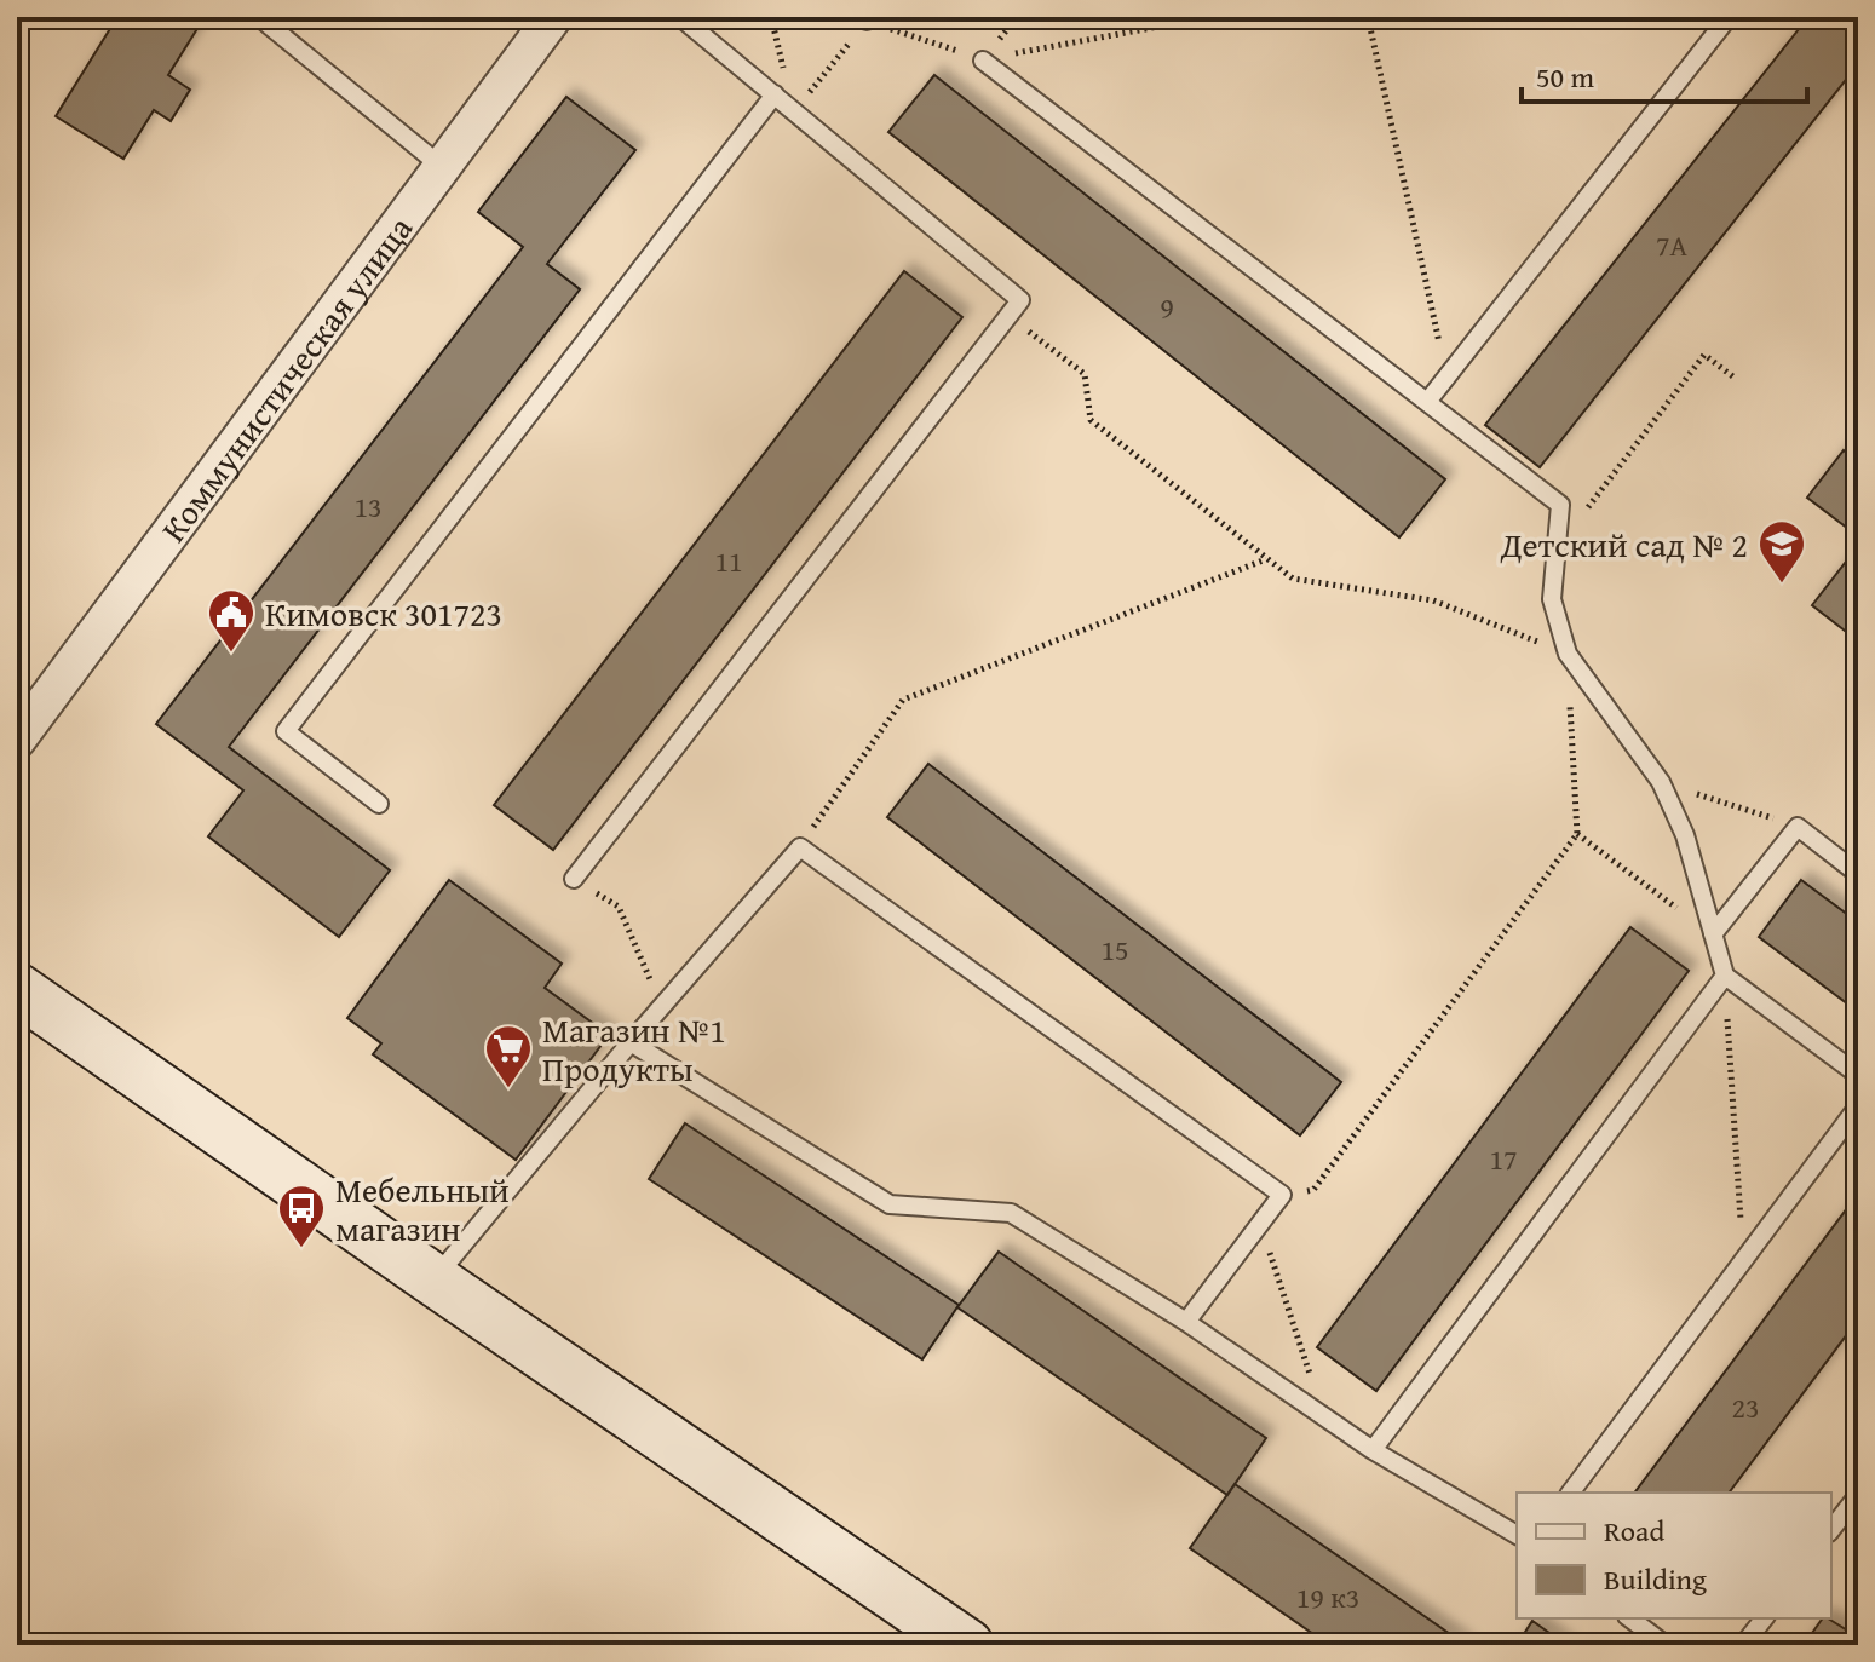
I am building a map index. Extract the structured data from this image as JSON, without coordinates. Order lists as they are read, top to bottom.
{
  "streets": {
    "street": ["Коммунистическая улица"]
  },
  "places": {
    "school or university": ["Детский сад № 2"],
    "public building": ["Кимовск 301723"],
    "supermarket": ["Магазин №1 Продукты"],
    "bus stop": ["Мебельный магазин"]
  },
  "house_numbers": [
    "7А",
    "9",
    "13",
    "11",
    "15",
    "17",
    "23",
    "19 к3"
  ],
  "legend": ["Road", "Building"],
  "scale_bar": "50 m"
}
